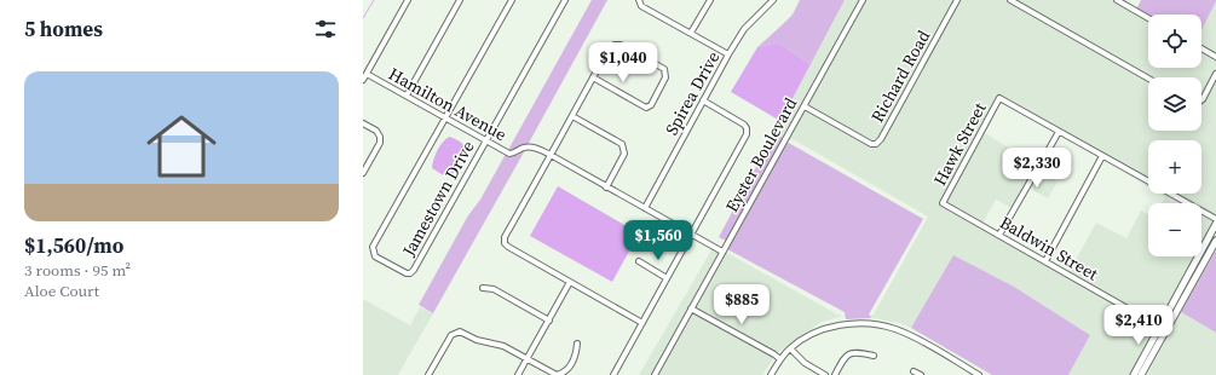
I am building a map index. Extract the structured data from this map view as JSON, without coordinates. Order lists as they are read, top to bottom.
{
  "streets": {
    "street": [
      "Richard Road",
      "Spirea Drive",
      "Hamilton Avenue",
      "Hawk Street",
      "Eyster Boulevard",
      "Jamestown Drive",
      "Baldwin Street"
    ]
  },
  "crossings": [
    ["Richard Road", "Eyster Boulevard"],
    ["Spirea Drive", "Hamilton Avenue"],
    ["Hamilton Avenue", "Eyster Boulevard"],
    ["Hamilton Avenue", "Jamestown Drive"],
    ["Hawk Street", "Baldwin Street"]
  ],
  "page": {
    "heading": "5 homes",
    "map_buttons": ["+", "−"],
    "price": [
      "$1,040",
      "$2,330",
      "$1,560",
      "$885",
      "$2,410"
    ],
    "list": [
      {
        "name": "$1,560/mo",
        "note": "3 rooms · 95 m² · Aloe Court"
      }
    ]
  }
}
